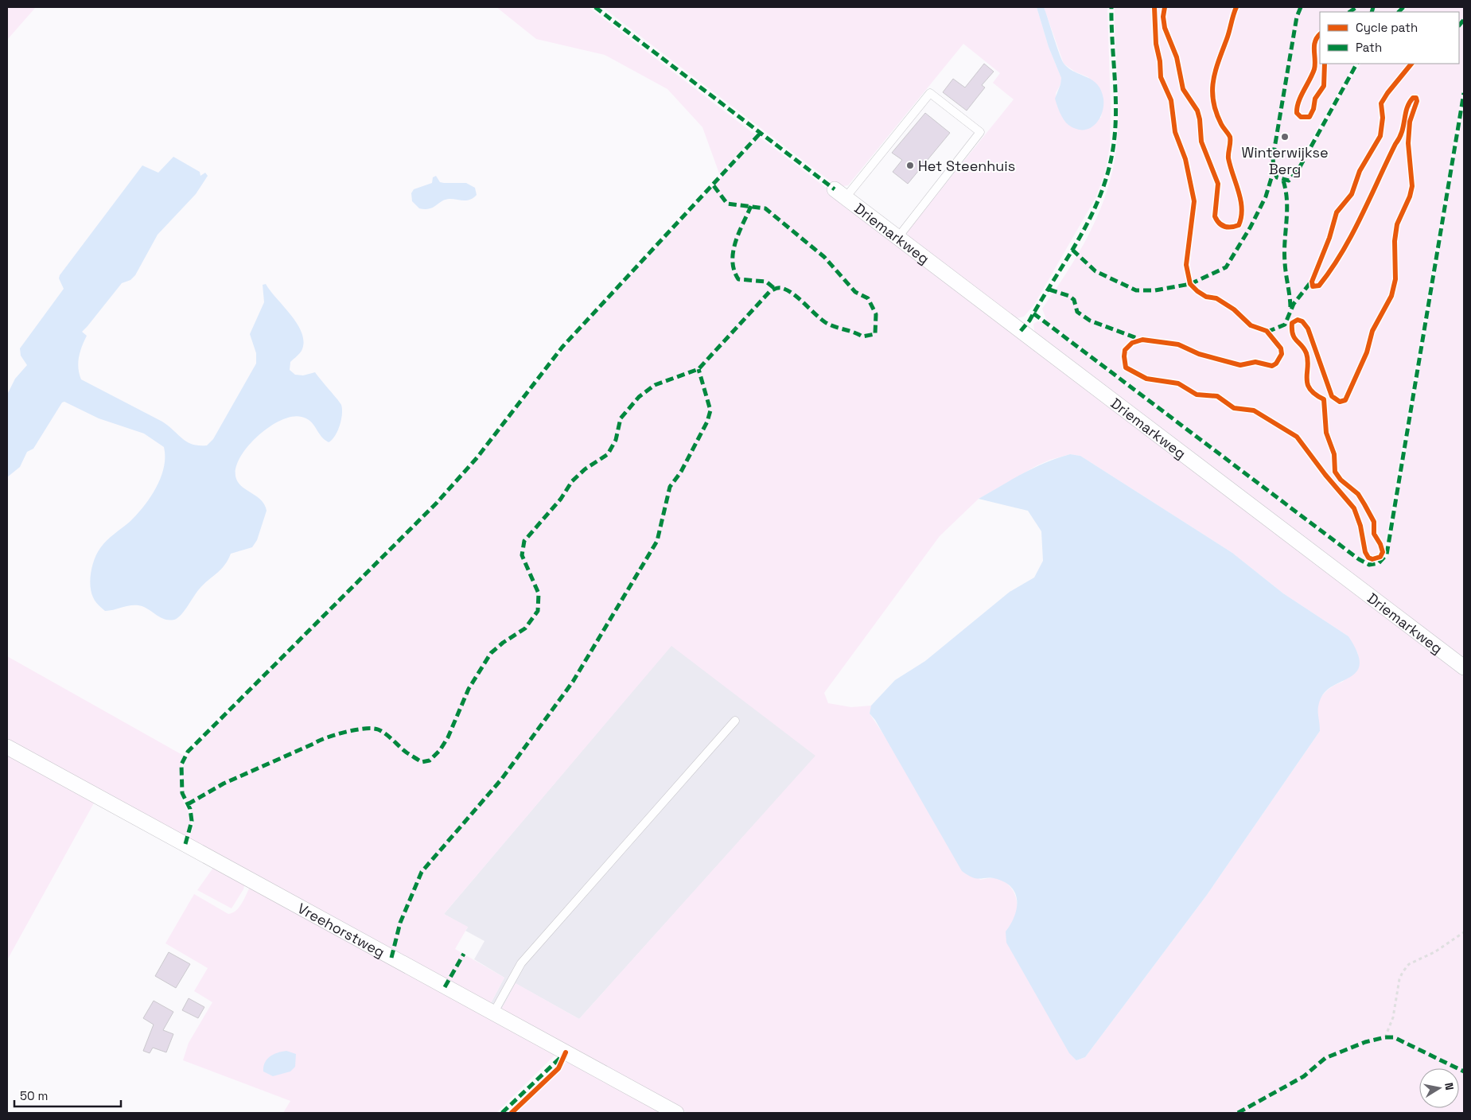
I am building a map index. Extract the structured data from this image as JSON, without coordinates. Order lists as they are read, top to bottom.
{
  "streets": {
    "street": ["Driemarkweg", "Vreehorstweg"]
  },
  "places": ["Winterwijkse Berg", "Het Steenhuis"],
  "legend": ["Cycle path", "Path"],
  "scale_bar": "50 m",
  "north": "right"
}
